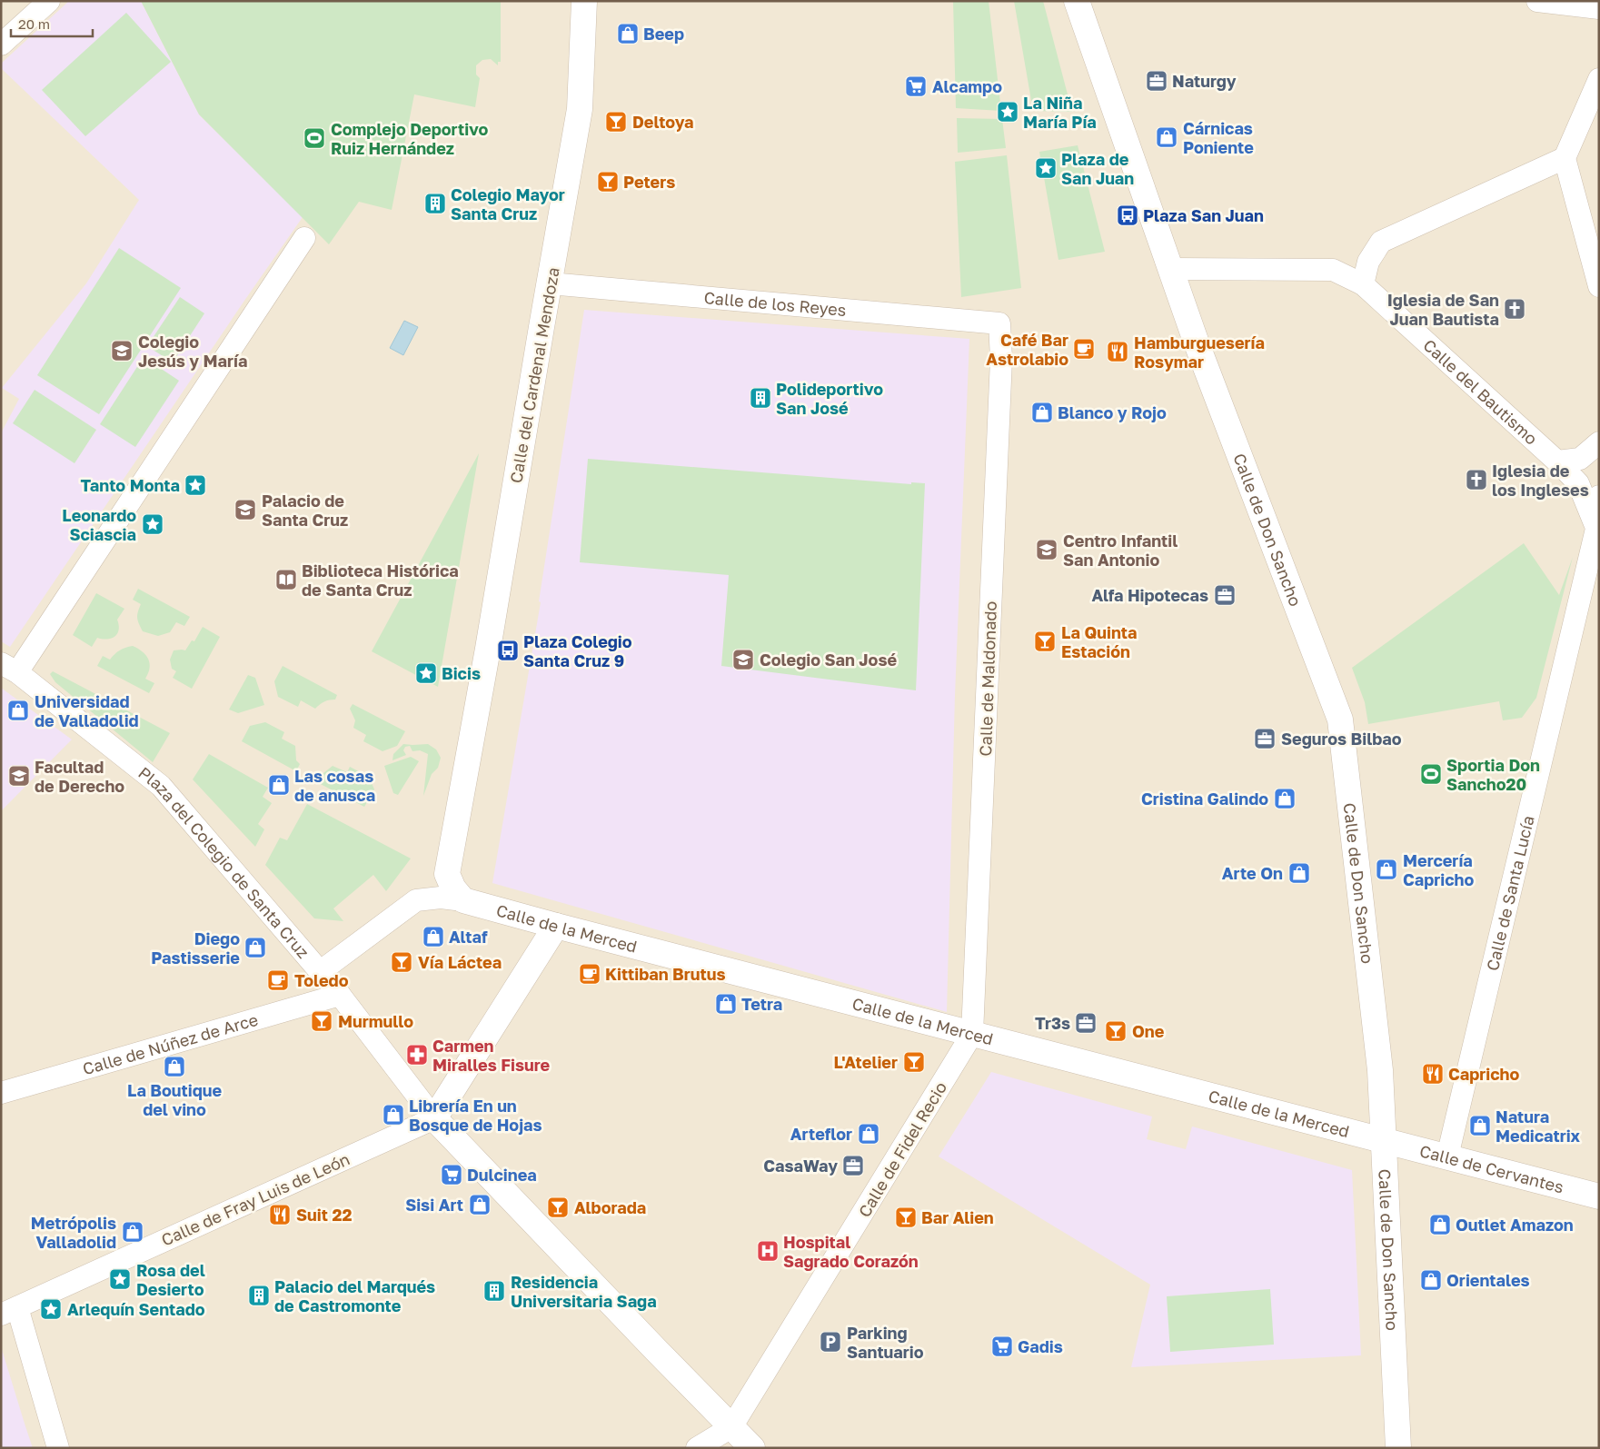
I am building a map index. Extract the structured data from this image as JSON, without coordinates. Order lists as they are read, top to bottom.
{
  "streets": {
    "street": [
      "Calle de los Reyes",
      "Calle del Cardenal Mendoza",
      "Calle del Bautismo",
      "Calle de Don Sancho",
      "Calle de Maldonado",
      "Plaza del Colegio de Santa Cruz",
      "Calle de Santa Lucía",
      "Calle de la Merced",
      "Calle de Núñez de Arce",
      "Calle de Fidel Recio",
      "Calle de Cervantes",
      "Calle de Fray Luis de León"
    ]
  },
  "crossings": [
    ["Calle de los Reyes", "Calle del Cardenal Mendoza"],
    ["Calle de los Reyes", "Calle de Maldonado"],
    ["Calle del Cardenal Mendoza", "Plaza del Colegio de Santa Cruz"],
    ["Calle del Cardenal Mendoza", "Calle de la Merced"],
    ["Calle del Bautismo", "Calle de Don Sancho"],
    ["Calle del Bautismo", "Calle de Santa Lucía"],
    ["Calle de Don Sancho", "Calle de la Merced"],
    ["Calle de Don Sancho", "Calle de Cervantes"],
    ["Calle de Maldonado", "Calle de la Merced"],
    ["Calle de Maldonado", "Calle de Fidel Recio"],
    ["Plaza del Colegio de Santa Cruz", "Calle de la Merced"],
    ["Plaza del Colegio de Santa Cruz", "Calle de Núñez de Arce"],
    ["Plaza del Colegio de Santa Cruz", "Calle de Fray Luis de León"],
    ["Calle de Santa Lucía", "Calle de Cervantes"],
    ["Calle de la Merced", "Calle de Fidel Recio"],
    ["Calle de la Merced", "Calle de Cervantes"]
  ],
  "places": {
    "shop": [
      "Beep",
      "Cárnicas Poniente",
      "Blanco y Rojo",
      "Universidad de Valladolid",
      "Las cosas de anusca",
      "Cristina Galindo",
      "Mercería Capricho",
      "Arte On",
      "Altaf",
      "Diego Pastisserie",
      "Tetra",
      "La Boutique del vino",
      "Librería En un Bosque de Hojas",
      "Natura Medicatrix",
      "Arteflor",
      "Sisi Art",
      "Outlet Amazon",
      "Metrópolis Valladolid",
      "Orientales"
    ],
    "office": [
      "Naturgy",
      "Alfa Hipotecas",
      "Seguros Bilbao",
      "Tr3s",
      "CasaWay"
    ],
    "supermarket": ["Alcampo", "Dulcinea", "Gadis"],
    "place": [
      "La Niña María Pía",
      "Plaza de San Juan",
      "Tanto Monta",
      "Leonardo Sciascia",
      "Bicis",
      "Rosa del Desierto",
      "Arlequín Sentado"
    ],
    "bar": [
      "Deltoya",
      "Peters",
      "La Quinta Estación",
      "Vía Láctea",
      "Murmullo",
      "One",
      "L'Atelier",
      "Alborada",
      "Bar Alien"
    ],
    "sports": ["Complejo Deportivo Ruiz Hernández", "Sportia Don Sancho20"],
    "building": [
      "Colegio Mayor Santa Cruz",
      "Polideportivo San José",
      "Residencia Universitaria Saga",
      "Palacio del Marqués de Castromonte"
    ],
    "bus stop": ["Plaza San Juan", "Plaza Colegio Santa Cruz 9"],
    "church": ["Iglesia de San Juan Bautista", "Iglesia de los Ingleses"],
    "cafe": ["Café Bar Astrolabio", "Kittiban Brutus", "Toledo"],
    "school or university": [
      "Colegio Jesús y María",
      "Palacio de Santa Cruz",
      "Centro Infantil San Antonio",
      "Colegio San José",
      "Facultad de Derecho"
    ],
    "restaurant": ["Hamburguesería Rosymar", "Capricho", "Suit 22"],
    "library": ["Biblioteca Histórica de Santa Cruz"],
    "pharmacy": ["Carmen Miralles Fisure"],
    "hospital": ["Hospital Sagrado Corazón"],
    "parking": ["Parking Santuario"]
  },
  "scale_bar": "20 m"
}
